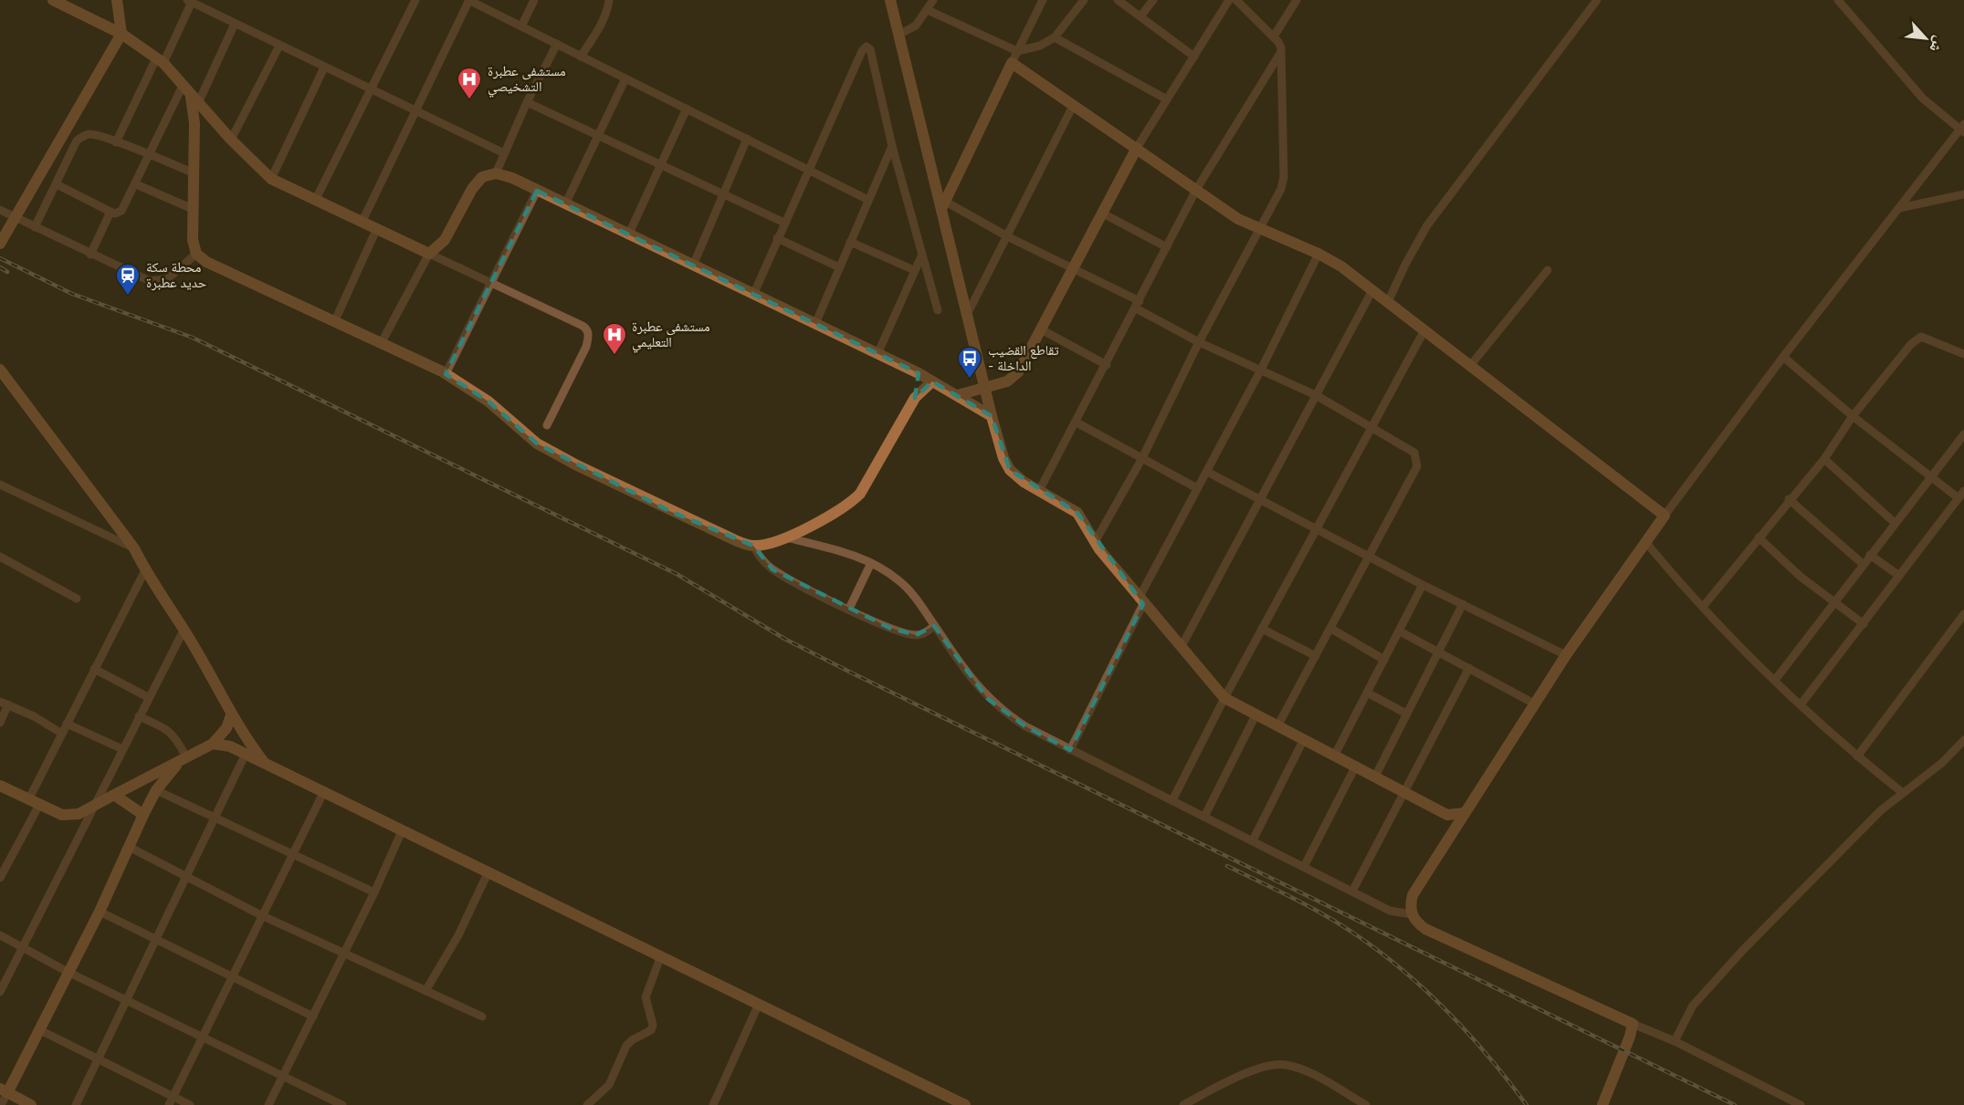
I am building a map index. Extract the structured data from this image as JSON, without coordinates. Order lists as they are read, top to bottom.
{
  "places": {
    "hospital": ["مستشفى عطبرة التشخيصي", "مستشفى عطبرة التعليمي"],
    "station": ["محطة سكة حديد عطبرة"],
    "bus stop": ["تقاطع القضيب - الداخلة"]
  },
  "north": "bottom right"
}
